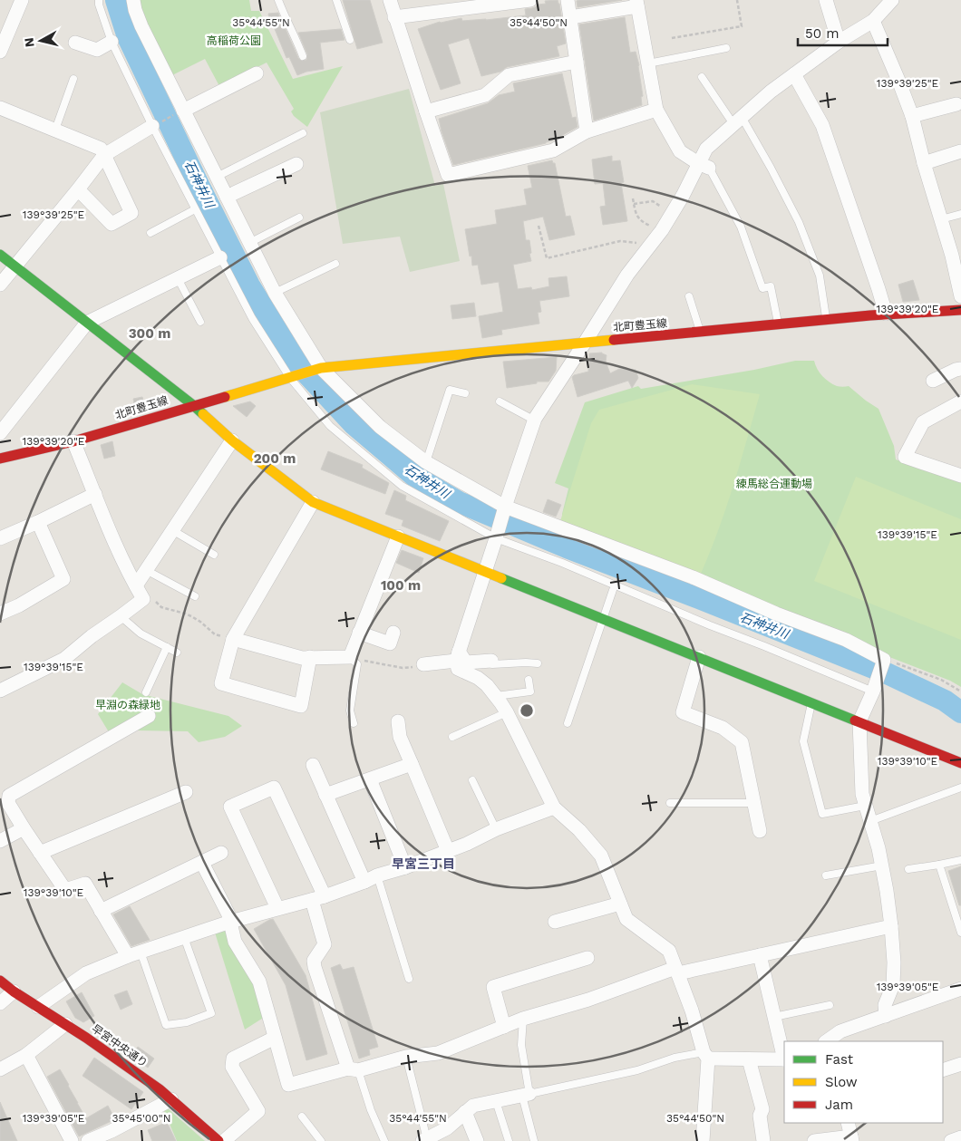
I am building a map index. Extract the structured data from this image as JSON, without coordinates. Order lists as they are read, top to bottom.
{
  "streets": {
    "street": ["北町豊玉線", "早宮中央通り"]
  },
  "districts": ["早宮三丁目"],
  "water": ["石神井川"],
  "parks": ["高稲荷公園", "練馬総合運動場", "早淵の森緑地"],
  "legend": ["Fast", "Slow", "Jam"],
  "scale_bar": "50 m",
  "north": "left",
  "coordinates": [
    "35°44'55\"N",
    "35°44'50\"N",
    "139°39'25\"E",
    "139°39'20\"E",
    "139°39'15\"E",
    "139°39'10\"E",
    "139°39'05\"E",
    "35°45'00\"N"
  ],
  "rings": ["300 m", "200 m", "100 m"]
}
